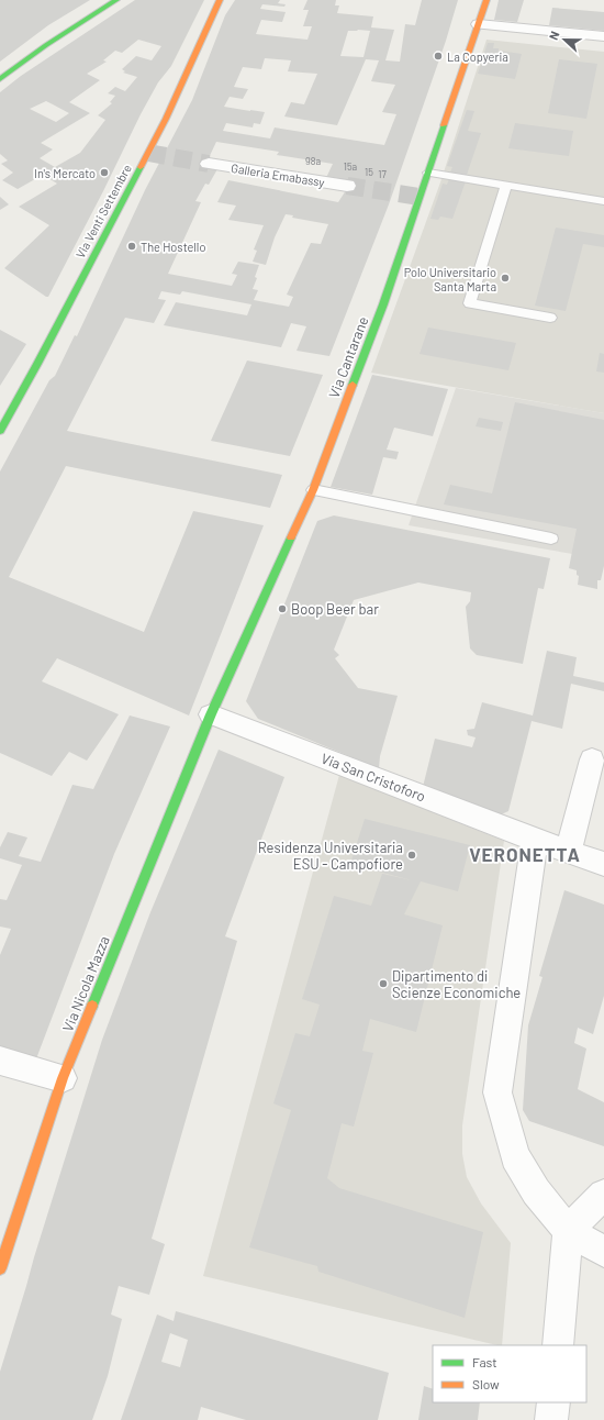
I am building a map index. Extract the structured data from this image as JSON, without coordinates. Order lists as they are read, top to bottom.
{
  "streets": {
    "street": [
      "Galleria Emabassy",
      "Via Venti Settembre",
      "Via Cantarane",
      "Via San Cristoforo",
      "Via Nicola Mazza"
    ]
  },
  "crossings": [
    ["Via Cantarane", "Via San Cristoforo"],
    ["Via Cantarane", "Via Nicola Mazza"],
    ["Via San Cristoforo", "Via Nicola Mazza"]
  ],
  "districts": ["VERONETTA"],
  "places": [
    "La Copyeria",
    "In's Mercato",
    "The Hostello",
    "Polo Universitario Santa Marta",
    "Boop Beer bar",
    "Residenza Universitaria ESU - Campofiore",
    "Dipartimento di Scienze Economiche"
  ],
  "house_numbers": [
    "98a",
    "15a",
    "15",
    "17"
  ],
  "legend": ["Fast", "Slow"],
  "north": "left"
}
